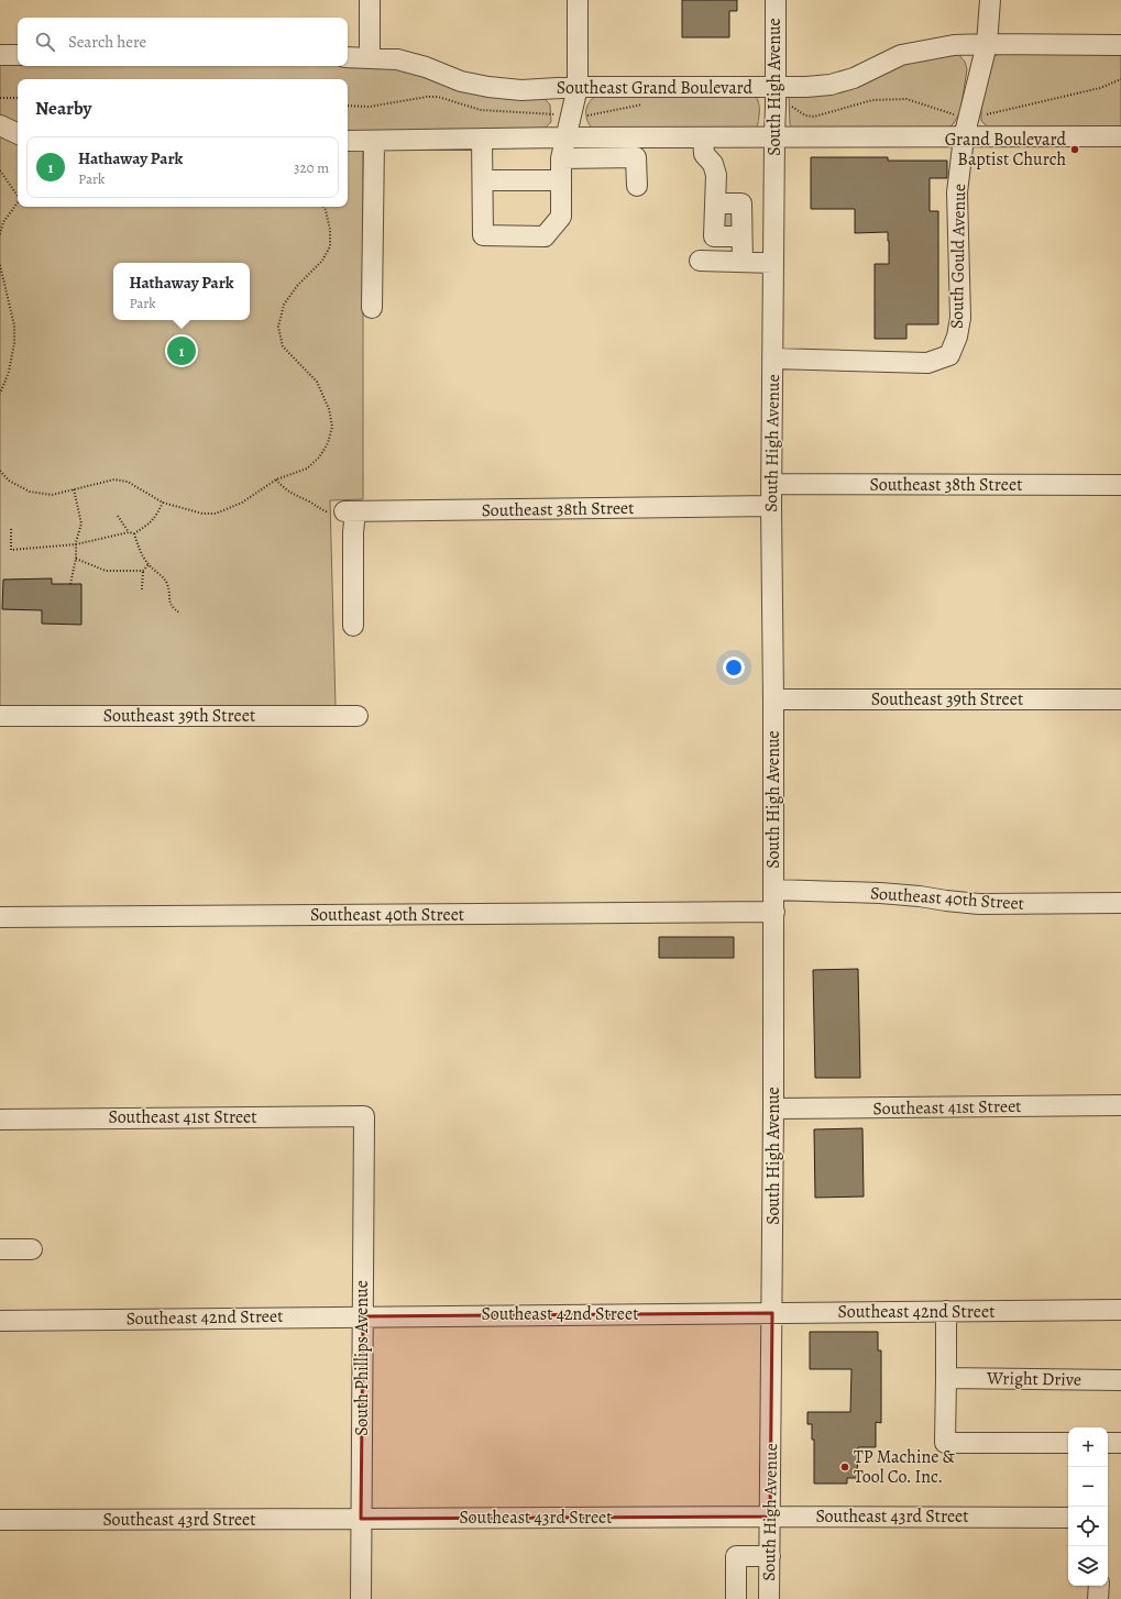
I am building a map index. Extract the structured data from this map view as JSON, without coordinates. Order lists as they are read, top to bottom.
{
  "streets": {
    "street": [
      "South High Avenue",
      "Southeast Grand Boulevard",
      "South Gould Avenue",
      "Southeast 38th Street",
      "Southeast 39th Street",
      "Southeast 40th Street",
      "Southeast 41st Street",
      "Southeast 42nd Street",
      "South Phillips Avenue",
      "Wright Drive",
      "Southeast 43rd Street"
    ]
  },
  "crossings": [
    ["South High Avenue", "Southeast Grand Boulevard"],
    ["South High Avenue", "South Gould Avenue"],
    ["South High Avenue", "Southeast 38th Street"],
    ["South High Avenue", "Southeast 39th Street"],
    ["South High Avenue", "Southeast 40th Street"],
    ["South High Avenue", "Southeast 41st Street"],
    ["South High Avenue", "Southeast 42nd Street"],
    ["South High Avenue", "Southeast 43rd Street"],
    ["Southeast Grand Boulevard", "South Gould Avenue"],
    ["Southeast 41st Street", "South Phillips Avenue"],
    ["Southeast 42nd Street", "South Phillips Avenue"],
    ["South Phillips Avenue", "Southeast 43rd Street"]
  ],
  "places": ["Grand Boulevard Baptist Church", "TP Machine & Tool Co. Inc."],
  "page": {
    "search": "Search here",
    "heading": "Nearby",
    "list": [
      {
        "mark": "1",
        "name": "Hathaway Park",
        "note": "Park",
        "value": "320 m"
      }
    ],
    "popup": ["Hathaway Park", "Park"],
    "pins": "1",
    "map_buttons": ["+", "−"]
  }
}
